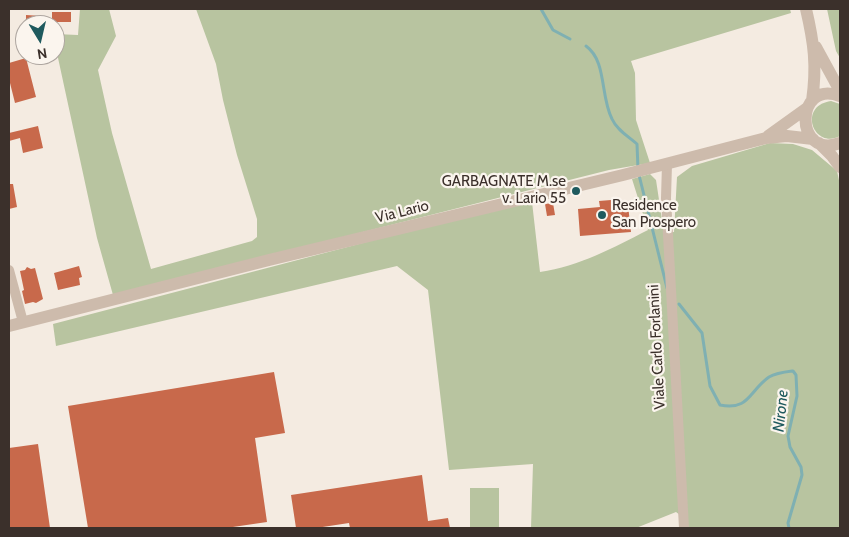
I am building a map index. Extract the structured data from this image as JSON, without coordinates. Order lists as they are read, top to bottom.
{
  "streets": {
    "street": ["Via Lario", "Viale Carlo Forlanini"]
  },
  "crossings": [
    ["Via Lario", "Viale Carlo Forlanini"]
  ],
  "water": ["Nirone"],
  "places": ["GARBAGNATE M.se v. Lario 55", "Residence San Prospero"],
  "north": "bottom"
}
